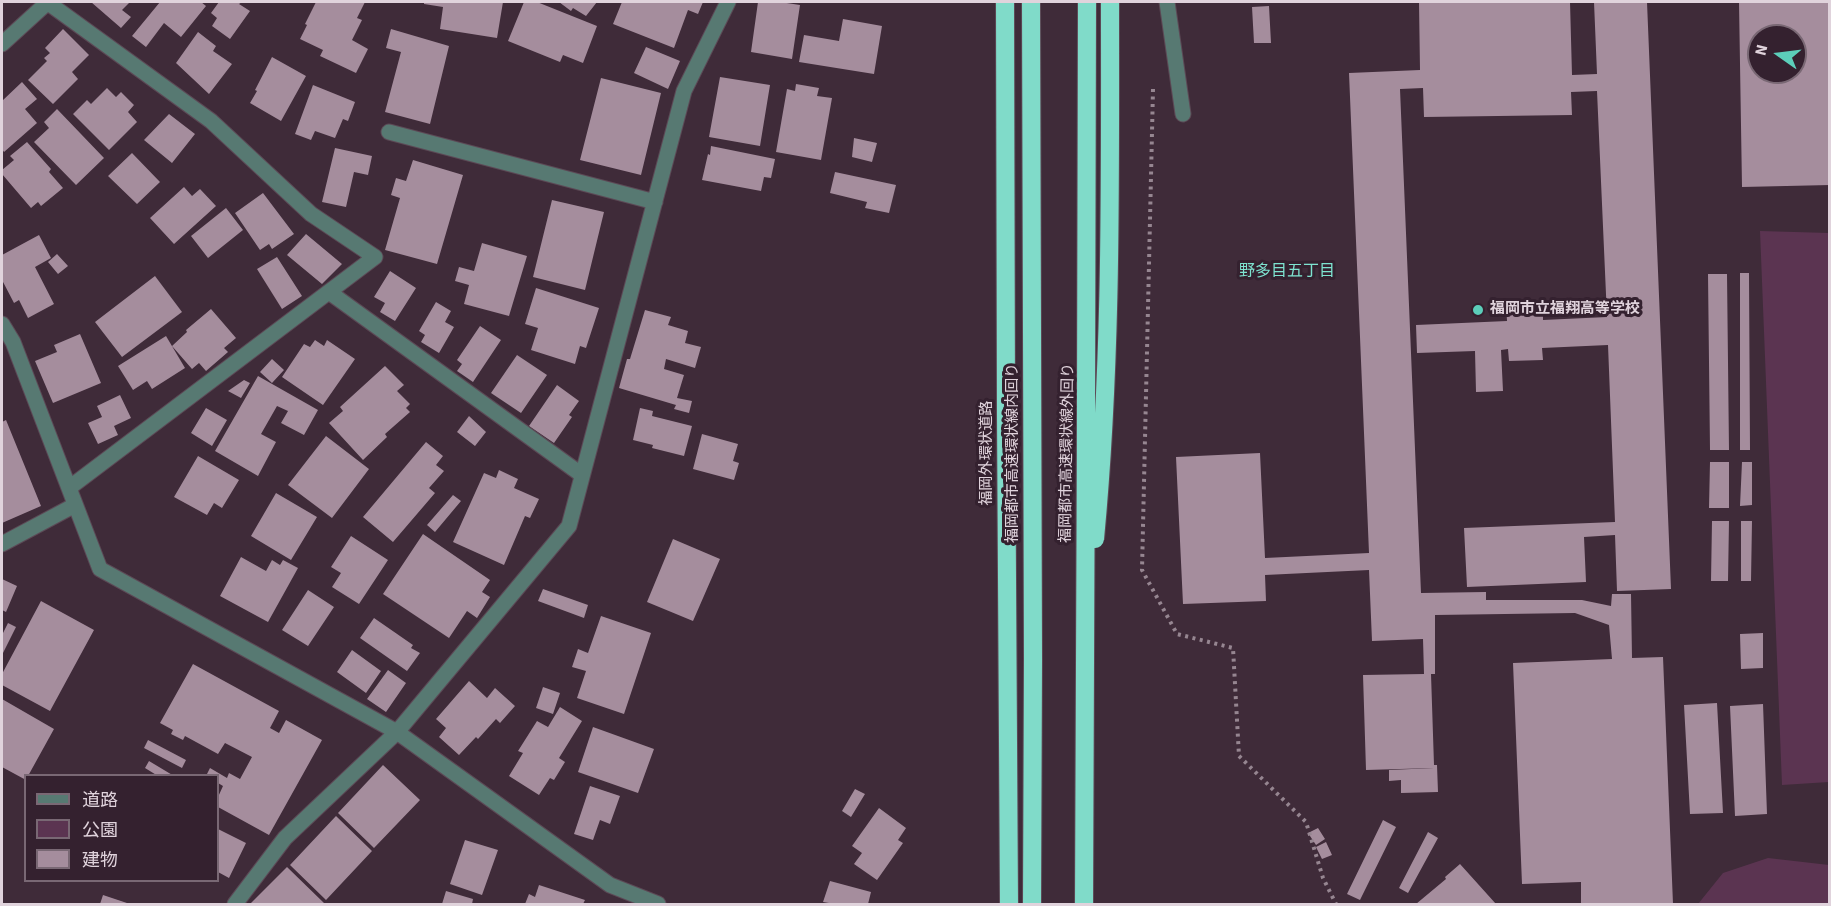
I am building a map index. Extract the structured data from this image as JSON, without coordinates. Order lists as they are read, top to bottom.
{
  "streets": {
    "highway": ["福岡外環状道路", "福岡都市高速環状線内回り", "福岡都市高速環状線外回り"]
  },
  "districts": ["野多目五丁目"],
  "places": ["福岡市立福翔高等学校"],
  "legend": ["道路", "公園", "建物"],
  "north": "left"
}
